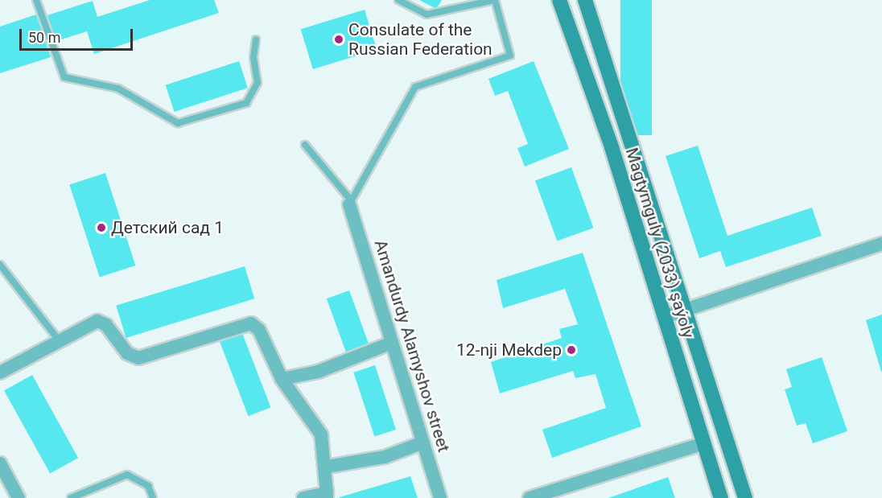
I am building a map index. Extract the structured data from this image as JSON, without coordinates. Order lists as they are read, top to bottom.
{
  "streets": {
    "main road": ["Magtymguly (2033) şaýoly"],
    "street": ["Amandurdy Alamyshov street"]
  },
  "places": ["Consulate of the Russian Federation", "Детский сад 1", "12-nji Mekdep"],
  "scale_bar": "50 m"
}
